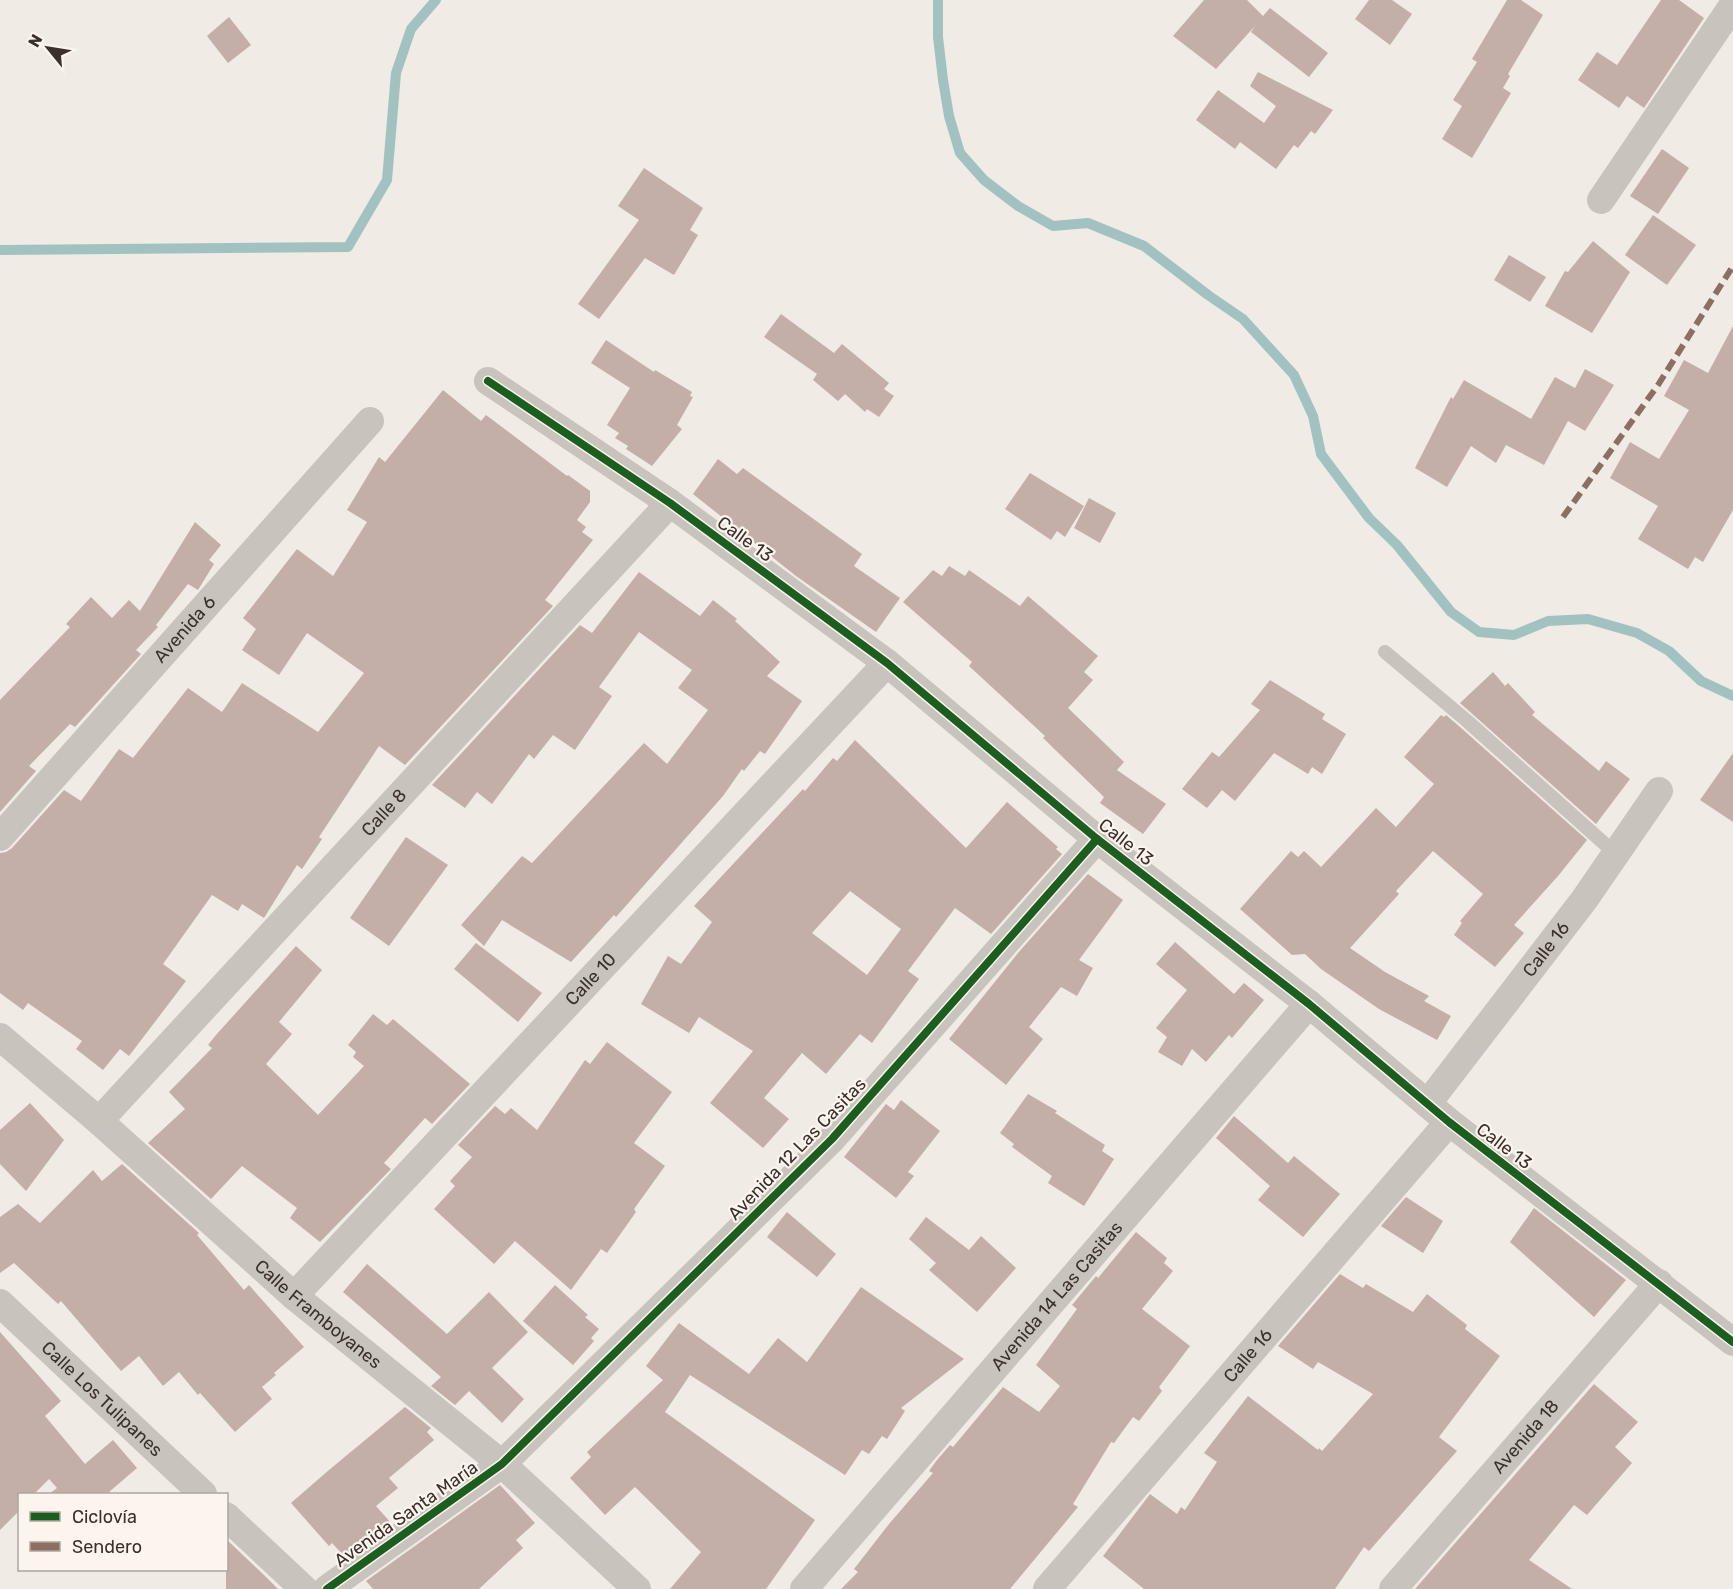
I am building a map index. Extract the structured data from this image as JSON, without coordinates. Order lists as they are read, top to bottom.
{
  "streets": {
    "street": [
      "Calle 13",
      "Avenida 6",
      "Calle 8",
      "Calle 16",
      "Calle 10",
      "Avenida 12 Las Casitas",
      "Avenida 14 Las Casitas",
      "Calle Framboyanes",
      "Calle Los Tulipanes",
      "Avenida 18",
      "Avenida Santa María"
    ]
  },
  "crossings": [
    ["Calle 13", "Calle 8"],
    ["Calle 13", "Calle 16"],
    ["Calle 13", "Calle 10"],
    ["Calle 13", "Avenida 12 Las Casitas"],
    ["Calle 13", "Avenida 14 Las Casitas"],
    ["Calle 13", "Avenida 18"],
    ["Calle 8", "Calle Framboyanes"],
    ["Calle 10", "Calle Framboyanes"],
    ["Avenida 12 Las Casitas", "Calle Framboyanes"],
    ["Avenida 12 Las Casitas", "Avenida Santa María"],
    ["Calle Framboyanes", "Avenida Santa María"]
  ],
  "legend": ["Ciclovía", "Sendero"],
  "north": "top left"
}
